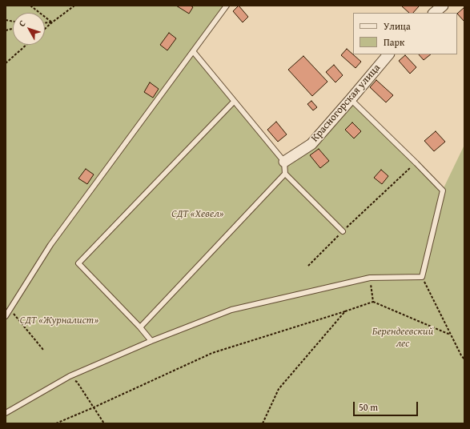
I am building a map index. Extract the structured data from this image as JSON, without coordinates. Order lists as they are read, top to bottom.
{
  "streets": {
    "street": ["Красногорская улица"]
  },
  "parks": ["СДТ «Хевел»", "СДТ «Журналист»", "Берендеевский лес"],
  "legend": ["Улица", "Парк"],
  "scale_bar": "50 m",
  "north": "top left"
}
